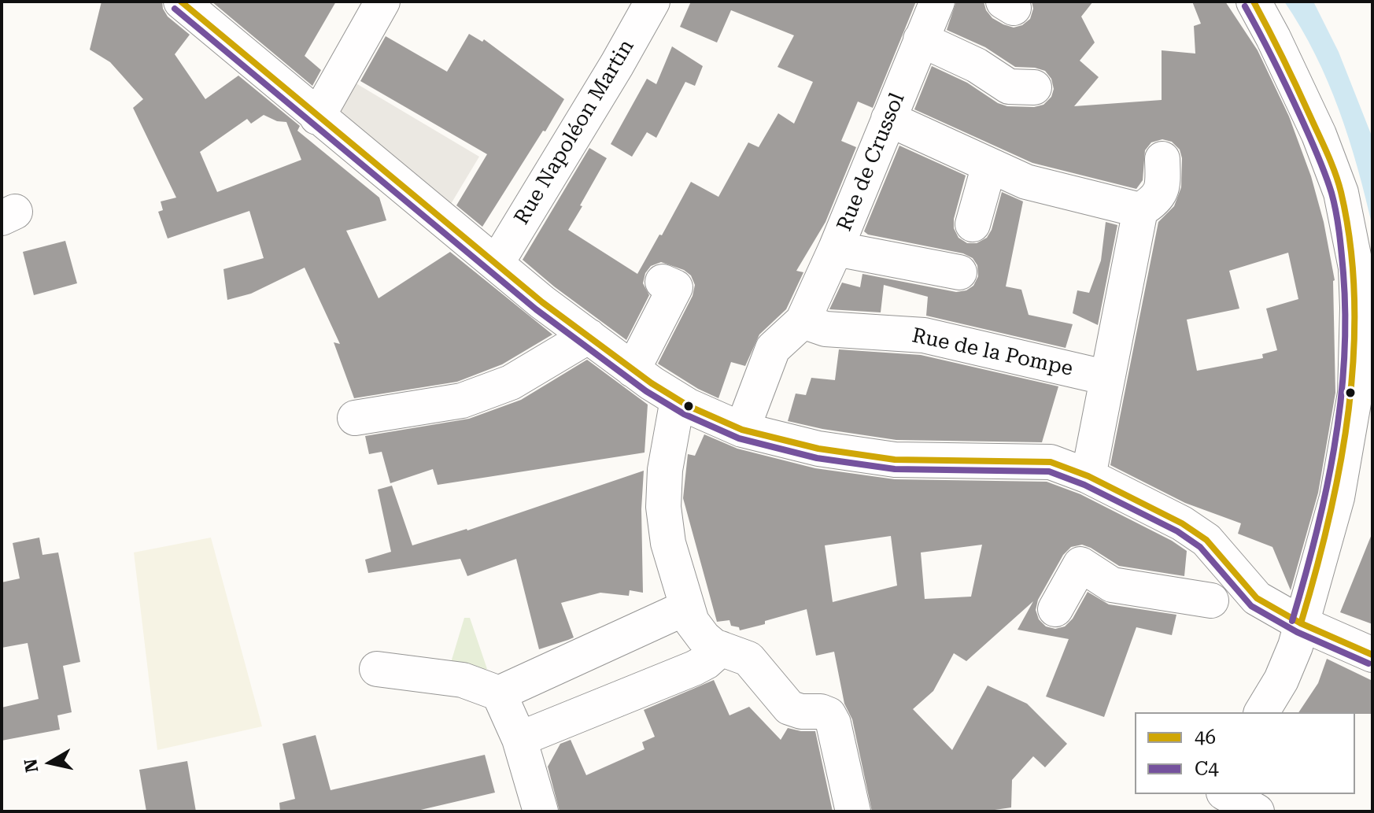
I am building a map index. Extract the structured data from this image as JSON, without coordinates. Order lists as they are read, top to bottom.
{
  "streets": {
    "street": ["Rue Napoléon Martin", "Rue de Crussol", "Rue de la Pompe"]
  },
  "crossings": [
    ["Rue de Crussol", "Rue de la Pompe"]
  ],
  "lines": ["transit line 46", "transit line C4"],
  "legend": ["46", "C4"],
  "north": "left"
}
